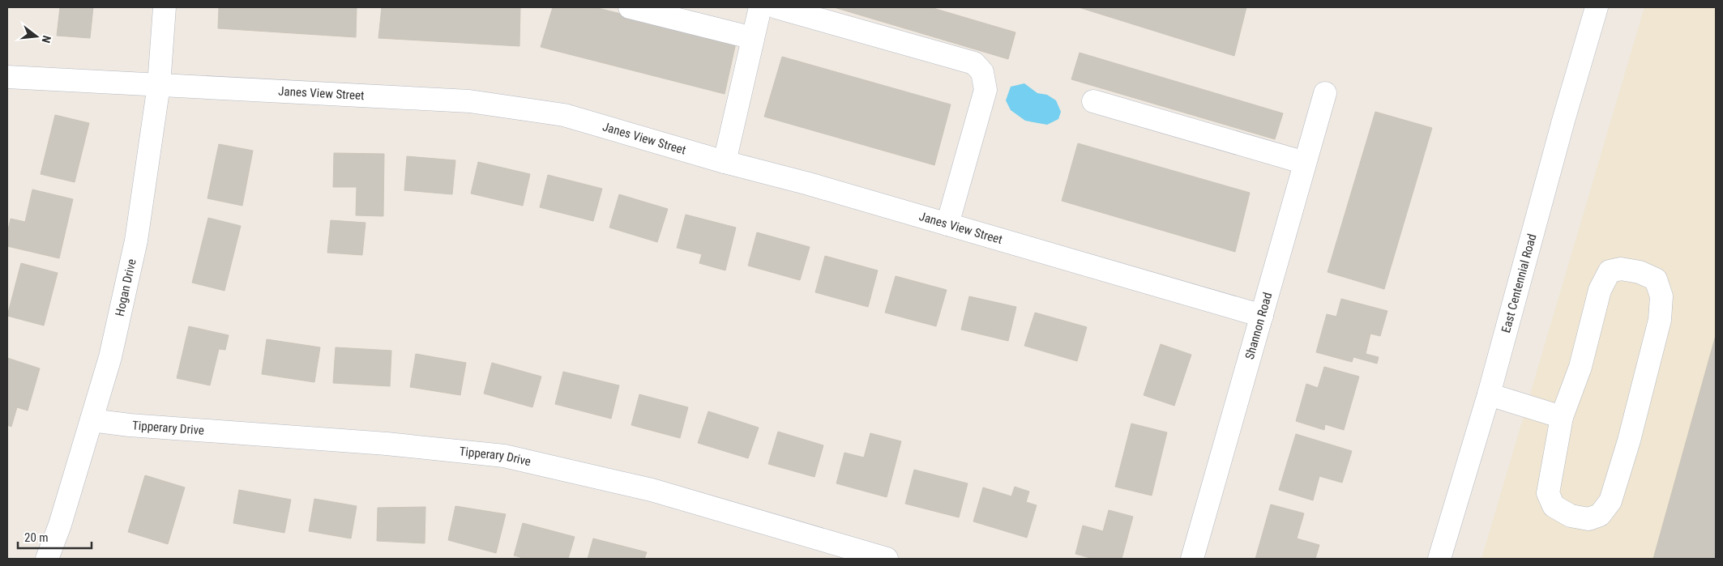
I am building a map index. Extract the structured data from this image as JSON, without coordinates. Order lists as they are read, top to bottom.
{
  "streets": {
    "street": [
      "Janes View Street",
      "East Centennial Road",
      "Hogan Drive",
      "Shannon Road",
      "Tipperary Drive"
    ]
  },
  "crossings": [
    ["Janes View Street", "Hogan Drive"],
    ["Janes View Street", "Shannon Road"],
    ["Hogan Drive", "Tipperary Drive"]
  ],
  "scale_bar": "20 m",
  "north": "right"
}
